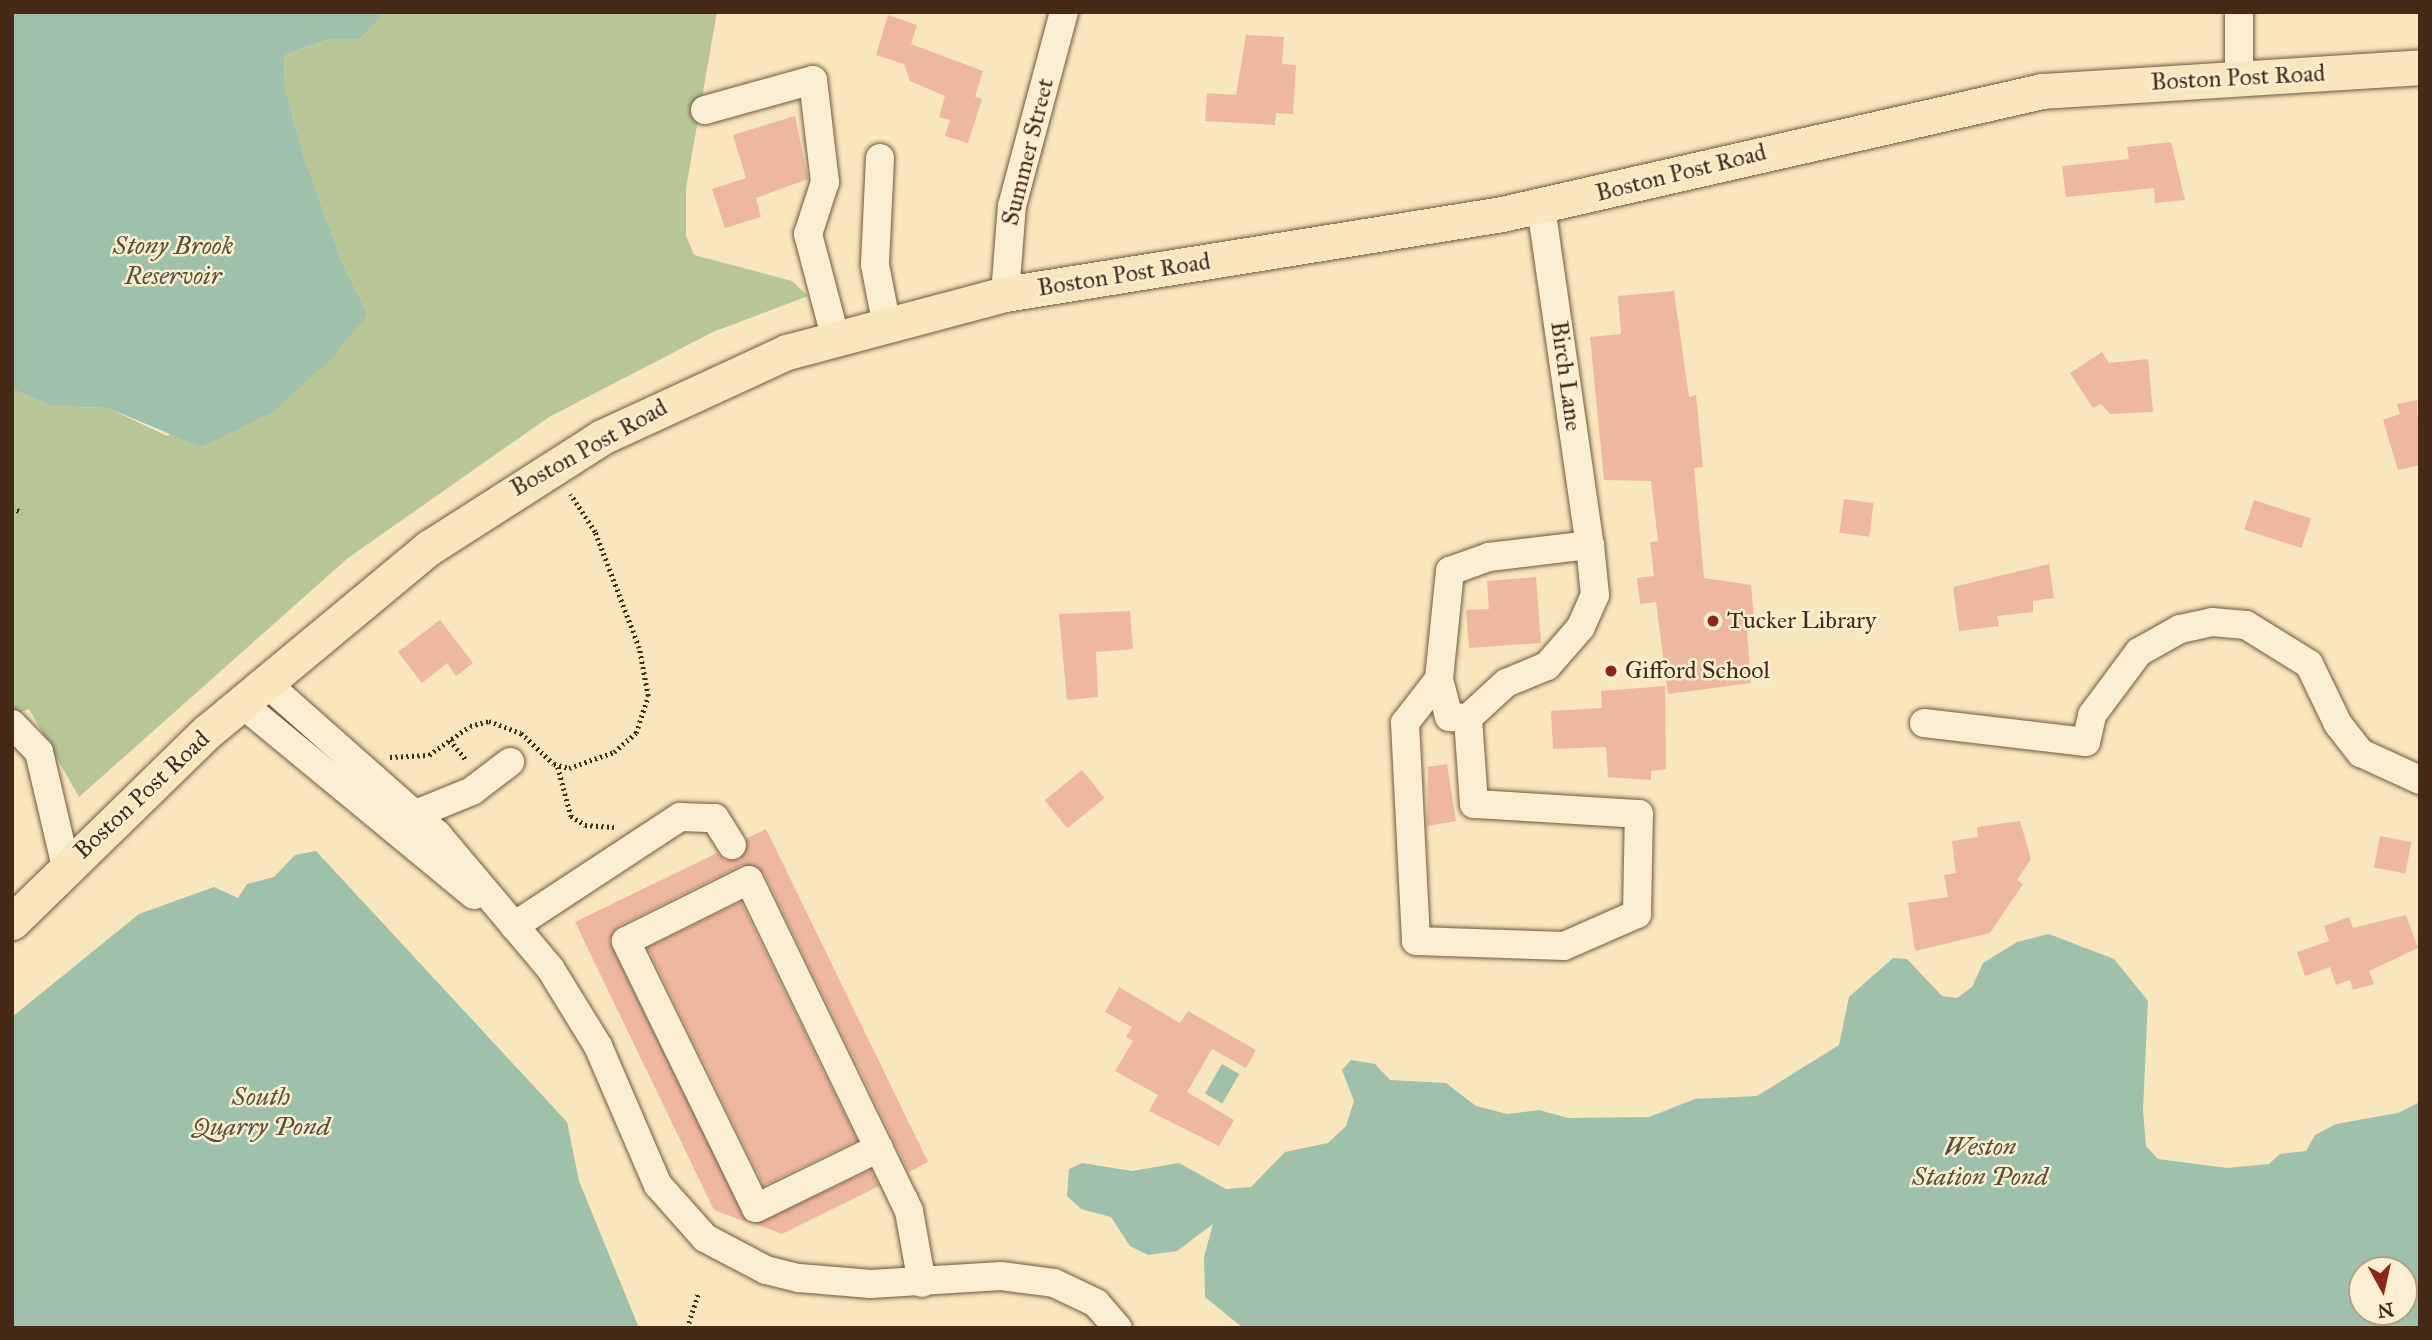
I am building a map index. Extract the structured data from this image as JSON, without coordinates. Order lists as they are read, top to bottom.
{
  "streets": {
    "main road": ["Boston Post Road"],
    "street": ["Summer Street", "Birch Lane"]
  },
  "crossings": [
    ["Boston Post Road", "Summer Street"],
    ["Boston Post Road", "Birch Lane"]
  ],
  "water": ["Stony Brook Reservoir", "South Quarry Pond", "Weston Station Pond"],
  "places": ["Tucker Library", "Gifford School"],
  "north": "bottom"
}
